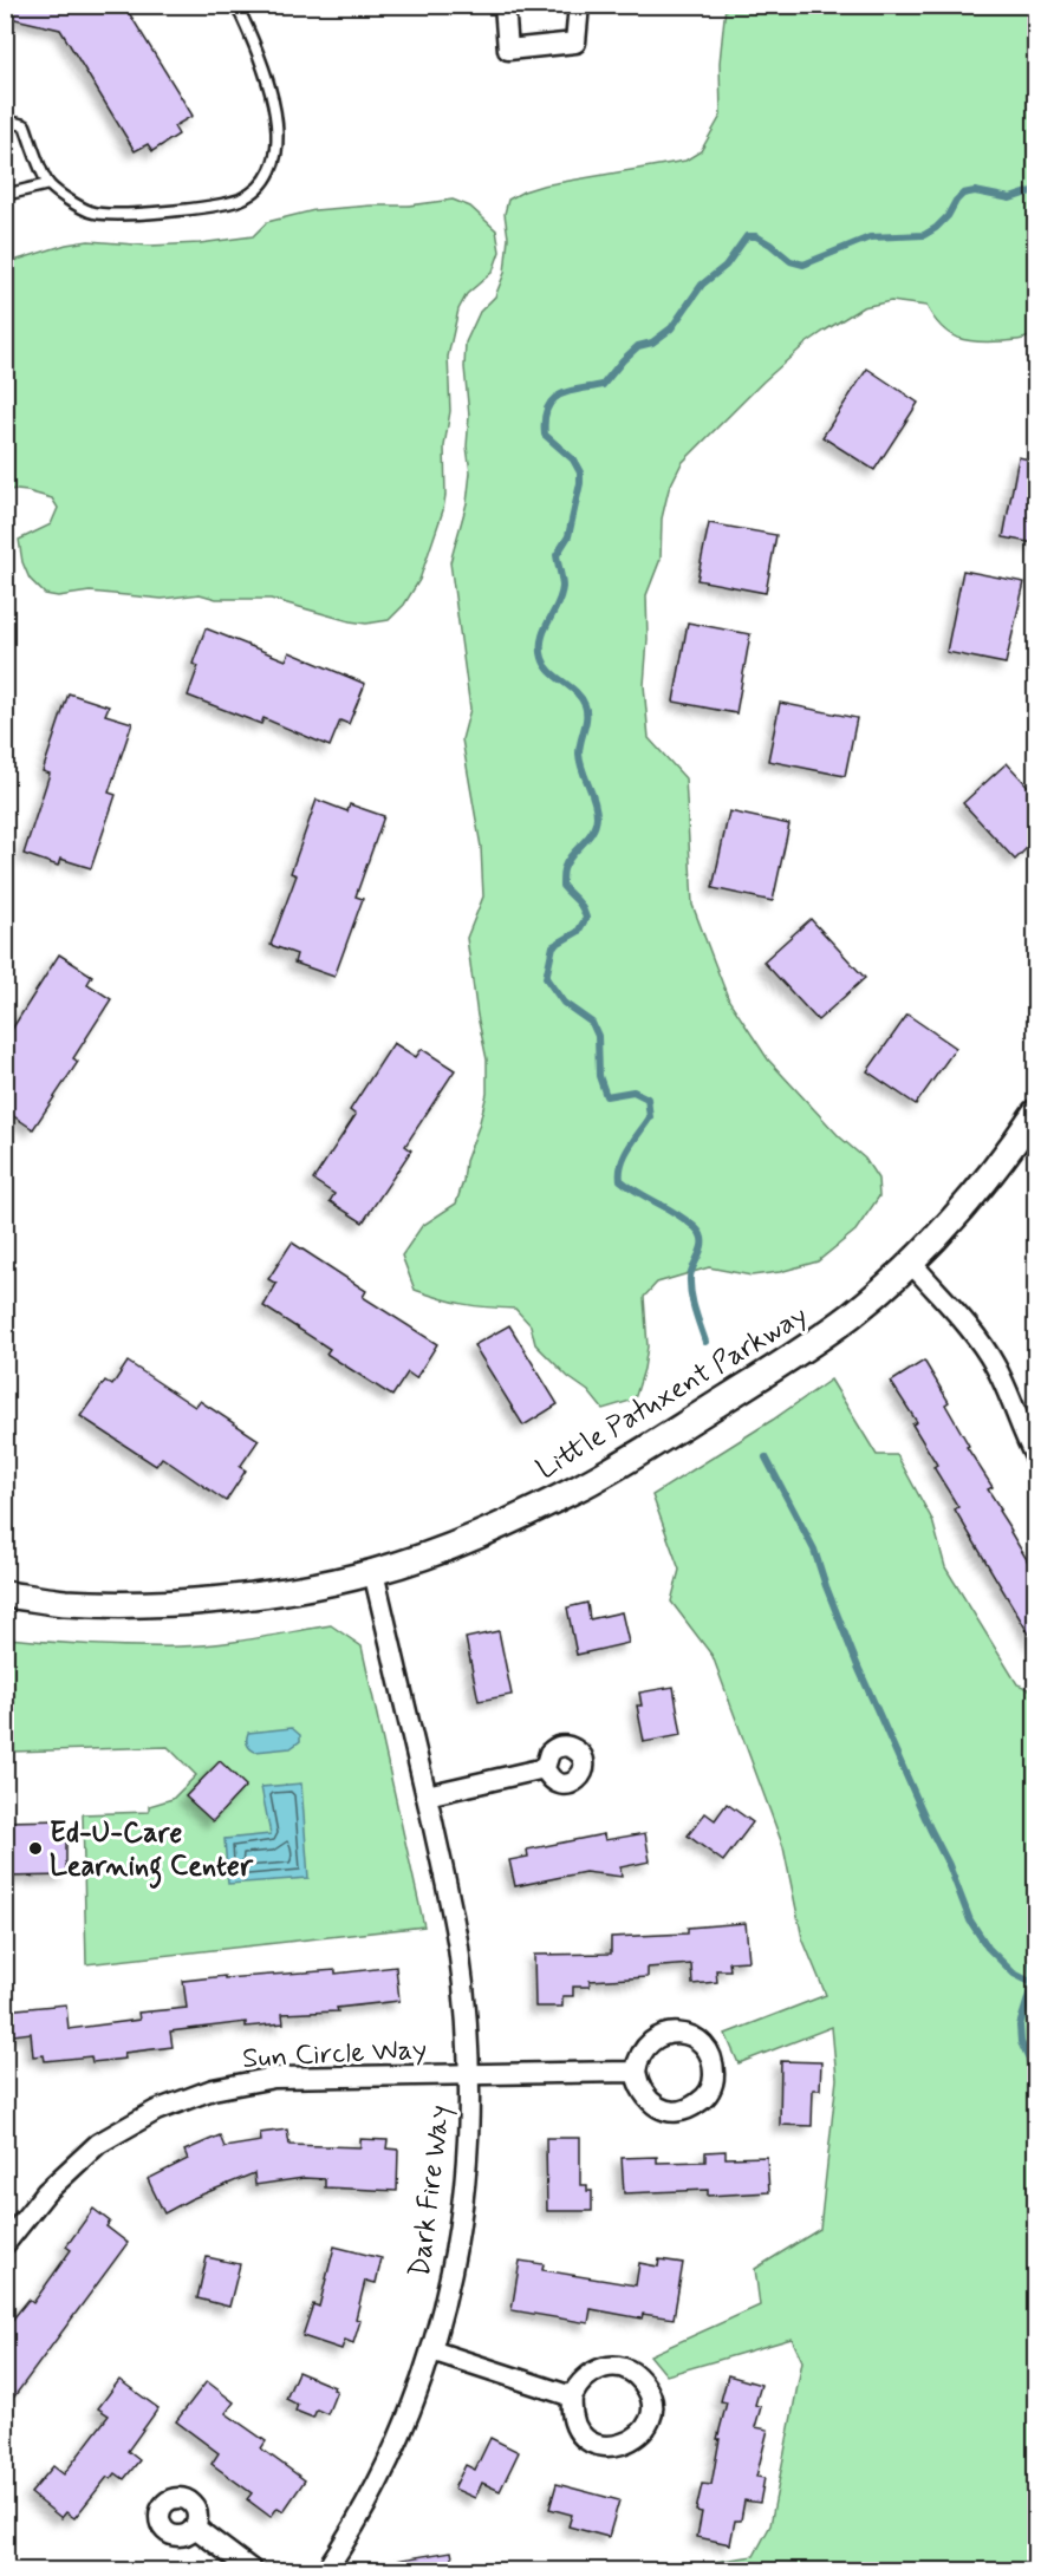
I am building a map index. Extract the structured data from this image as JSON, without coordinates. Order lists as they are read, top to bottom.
{
  "streets": {
    "street": ["Little Patuxent Parkway", "Sun Circle Way", "Dark Fire Way"]
  },
  "crossings": [
    ["Little Patuxent Parkway", "Dark Fire Way"],
    ["Sun Circle Way", "Dark Fire Way"]
  ],
  "places": ["Ed-U-Care Learning Center"]
}
